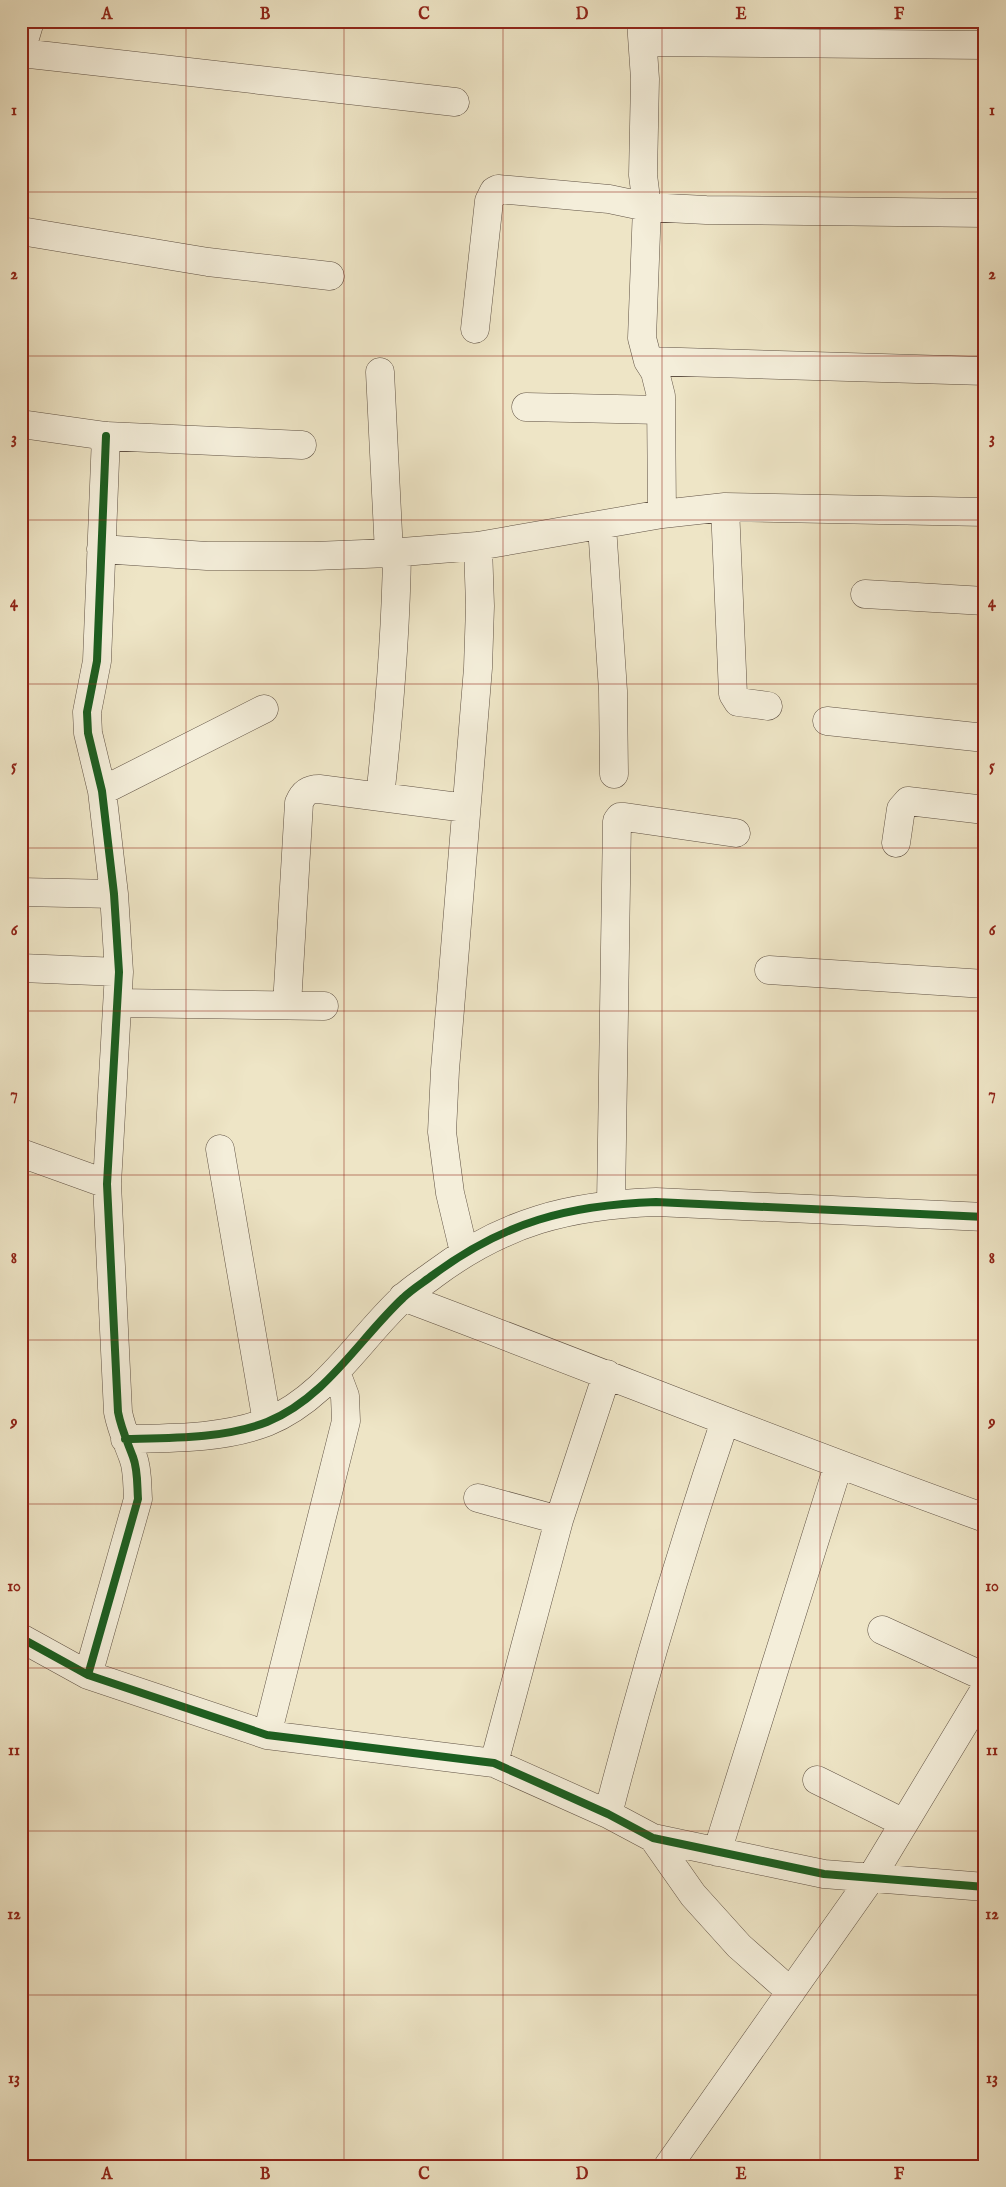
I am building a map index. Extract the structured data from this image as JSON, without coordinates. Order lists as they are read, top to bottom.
{
  "grid": {
    "columns": [
      "A",
      "B",
      "C",
      "D",
      "E",
      "F"
    ],
    "rows": [
      "1",
      "2",
      "3",
      "4",
      "5",
      "6",
      "7",
      "8",
      "9",
      "10",
      "11",
      "12",
      "13"
    ]
  }
}
